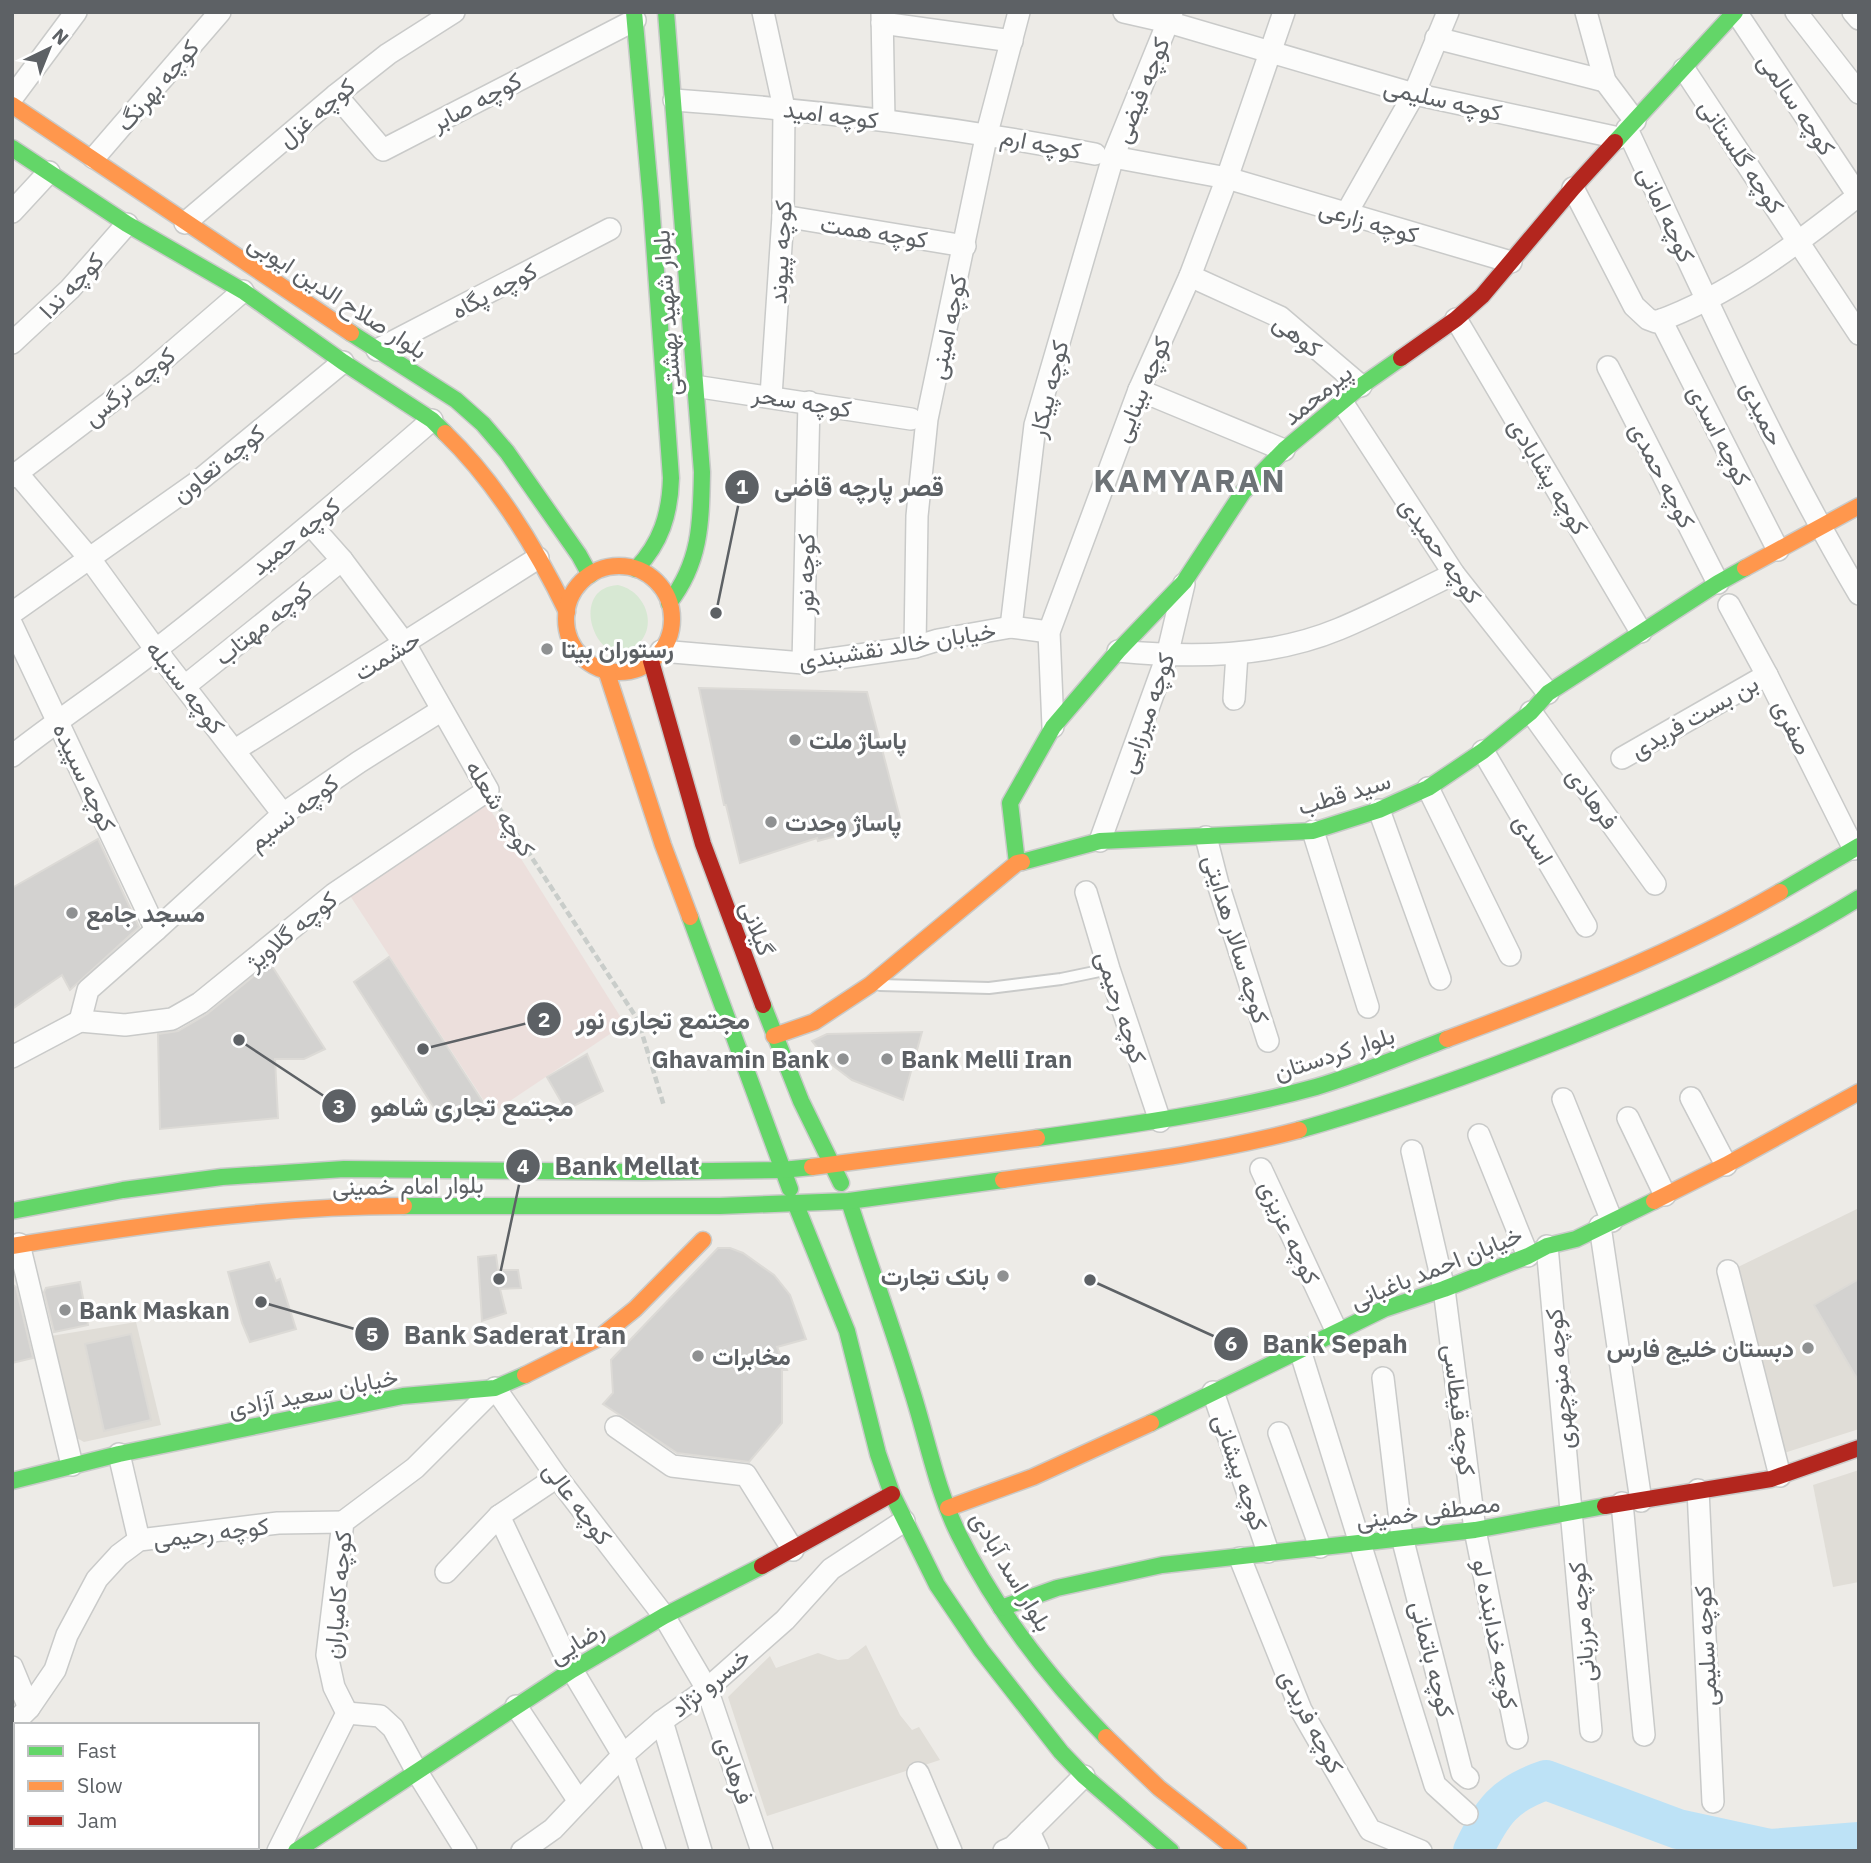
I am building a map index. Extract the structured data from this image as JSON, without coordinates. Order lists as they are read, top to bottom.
{
  "streets": {
    "main road": [
      "بلوار صلاح الدین ایوبی",
      "بلوار شهید بهشتی",
      "پیرمحمد",
      "سید قطب",
      "گیلانی",
      "بلوار کردستان",
      "بلوار امام خمینی",
      "خیابان احمد باغبانی",
      "خیابان سعید آزادی",
      "مصطفی خمینی",
      "بلوار اسد آبادی",
      "رضایی"
    ],
    "street": [
      "کوچه بهرنگ",
      "کوچه فیضی",
      "کوچه سلیمی",
      "کوچه صابر",
      "کوچه سالمی",
      "کوچه غزل",
      "کوچه امید",
      "کوچه ارم",
      "کوچه گلستانی",
      "کوچه امانی",
      "کوچه زارعی",
      "کوچه همت",
      "کوچه پیوند",
      "کوچه ندا",
      "کوچه پگاه",
      "کوچه امینی",
      "کوهی",
      "کوچه نرگس",
      "کوچه پیکار",
      "کوچه بینایی",
      "کوچه سحر",
      "حمیدی",
      "کوچه اسدی",
      "کوچه تعاون",
      "کوچه حمدی",
      "کوچه پشابادی",
      "کوچه حمید",
      "کوچه حمیدی",
      "کوچه نور",
      "کوچه مهتاب",
      "خیابان خالد نقشبندی",
      "حشمت",
      "کوچه سنبله",
      "کوچه میرزایی",
      "بن بست فریدی",
      "صفری",
      "کوچه سپیده",
      "فرهادی",
      "کوچه شعله",
      "کوچه نسیم",
      "اسدی",
      "کوچه گلاویژ",
      "کوچه سالار هدایتی",
      "کوچه رحیمی",
      "کوچه عزیزی",
      "کوچه منوچهری",
      "کوچه قیطاسی",
      "کوچه پیشانی",
      "کوچه عالی",
      "کوچه کامیاران",
      "کوچه مرزبانی",
      "کوچه خدابنده لو",
      "کوچه باتمانی",
      "خسرو نژاد",
      "کوچه فریدی"
    ]
  },
  "crossings": [
    ["کوچه بهرنگ", "بلوار صلاح الدین ایوبی"],
    ["کوچه فیضی", "کوچه سلیمی"],
    ["کوچه فیضی", "کوچه ارم"],
    ["کوچه فیضی", "کوچه پیکار"],
    ["کوچه سلیمی", "کوچه امانی"],
    ["کوچه سلیمی", "کوچه بینایی"],
    ["کوچه سلیمی", "پیرمحمد"],
    ["کوچه سلیمی", "مصطفی خمینی"],
    ["کوچه صابر", "کوچه غزل"],
    ["کوچه صابر", "بلوار شهید بهشتی"],
    ["کوچه سالمی", "پیرمحمد"],
    ["کوچه غزل", "بلوار صلاح الدین ایوبی"],
    ["کوچه امید", "کوچه ارم"],
    ["کوچه امید", "کوچه پیوند"],
    ["کوچه امید", "بلوار شهید بهشتی"],
    ["کوچه امید", "کوچه امینی"],
    ["کوچه ارم", "کوچه زارعی"],
    ["کوچه ارم", "کوچه امینی"],
    ["کوچه ارم", "کوچه پیکار"],
    ["کوچه ارم", "کوچه بینایی"],
    ["کوچه گلستانی", "پیرمحمد"],
    ["کوچه امانی", "پیرمحمد"],
    ["کوچه امانی", "حمیدی"],
    ["کوچه زارعی", "کوچه بینایی"],
    ["کوچه زارعی", "پیرمحمد"],
    ["کوچه همت", "کوچه پیوند"],
    ["کوچه همت", "کوچه امینی"],
    ["کوچه پیوند", "کوچه سحر"],
    ["کوچه ندا", "بلوار صلاح الدین ایوبی"],
    ["کوچه پگاه", "بلوار صلاح الدین ایوبی"],
    ["بلوار صلاح الدین ایوبی", "بلوار شهید بهشتی"],
    ["بلوار صلاح الدین ایوبی", "کوچه نرگس"],
    ["بلوار صلاح الدین ایوبی", "کوچه تعاون"],
    ["بلوار صلاح الدین ایوبی", "کوچه حمید"],
    ["بلوار صلاح الدین ایوبی", "خیابان خالد نقشبندی"],
    ["بلوار صلاح الدین ایوبی", "حشمت"],
    ["بلوار صلاح الدین ایوبی", "گیلانی"],
    ["بلوار شهید بهشتی", "کوچه سحر"],
    ["بلوار شهید بهشتی", "خیابان خالد نقشبندی"],
    ["بلوار شهید بهشتی", "گیلانی"],
    ["کوچه امینی", "خیابان خالد نقشبندی"],
    ["کوهی", "کوچه بینایی"],
    ["کوهی", "پیرمحمد"],
    ["کوچه نرگس", "کوچه سنبله"],
    ["کوچه پیکار", "خیابان خالد نقشبندی"],
    ["کوچه بینایی", "پیرمحمد"],
    ["کوچه بینایی", "خیابان خالد نقشبندی"],
    ["پیرمحمد", "کوچه پشابادی"],
    ["پیرمحمد", "کوچه حمیدی"],
    ["پیرمحمد", "کوچه میرزایی"],
    ["پیرمحمد", "سید قطب"],
    ["کوچه سحر", "کوچه نور"],
    ["حمیدی", "سید قطب"],
    ["کوچه اسدی", "سید قطب"],
    ["کوچه تعاون", "کوچه سنبله"],
    ["کوچه حمدی", "سید قطب"],
    ["کوچه پشابادی", "سید قطب"],
    ["کوچه حمید", "کوچه سنبله"],
    ["کوچه حمید", "کوچه سپیده"],
    ["کوچه حمید", "کوچه شعله"],
    ["کوچه حمیدی", "سید قطب"],
    ["کوچه نور", "خیابان خالد نقشبندی"],
    ["کوچه مهتاب", "کوچه سنبله"],
    ["کوچه مهتاب", "کوچه شعله"],
    ["خیابان خالد نقشبندی", "گیلانی"],
    ["حشمت", "کوچه سنبله"],
    ["حشمت", "کوچه شعله"],
    ["کوچه سنبله", "کوچه نسیم"],
    ["کوچه میرزایی", "سید قطب"],
    ["بن بست فریدی", "صفری"],
    ["صفری", "بلوار کردستان"],
    ["کوچه سپیده", "کوچه نسیم"],
    ["سید قطب", "فرهادی"],
    ["سید قطب", "اسدی"],
    ["سید قطب", "گیلانی"],
    ["سید قطب", "کوچه سالار هدایتی"],
    ["فرهادی", "کوچه عالی"],
    ["فرهادی", "رضایی"],
    ["فرهادی", "خسرو نژاد"],
    ["کوچه شعله", "کوچه نسیم"],
    ["کوچه شعله", "کوچه گلاویژ"],
    ["کوچه نسیم", "کوچه گلاویژ"],
    ["گیلانی", "بلوار کردستان"],
    ["گیلانی", "بلوار امام خمینی"],
    ["گیلانی", "بلوار اسد آبادی"],
    ["کوچه رحیمی", "بلوار کردستان"],
    ["کوچه رحیمی", "کوچه کامیاران"],
    ["بلوار کردستان", "بلوار امام خمینی"],
    ["بلوار امام خمینی", "بلوار اسد آبادی"],
    ["کوچه عزیزی", "خیابان احمد باغبانی"],
    ["خیابان احمد باغبانی", "کوچه منوچهری"],
    ["خیابان احمد باغبانی", "کوچه قیطاسی"],
    ["خیابان احمد باغبانی", "کوچه پیشانی"],
    ["خیابان احمد باغبانی", "بلوار اسد آبادی"],
    ["کوچه منوچهری", "مصطفی خمینی"],
    ["کوچه منوچهری", "کوچه مرزبانی"],
    ["خیابان سعید آزادی", "کوچه عالی"],
    ["خیابان سعید آزادی", "کوچه کامیاران"],
    ["کوچه قیطاسی", "مصطفی خمینی"],
    ["کوچه قیطاسی", "کوچه خدابنده لو"],
    ["کوچه پیشانی", "مصطفی خمینی"],
    ["کوچه عالی", "کوچه کامیاران"],
    ["کوچه عالی", "رضایی"],
    ["مصطفی خمینی", "بلوار اسد آبادی"],
    ["مصطفی خمینی", "کوچه مرزبانی"],
    ["مصطفی خمینی", "کوچه خدابنده لو"],
    ["مصطفی خمینی", "کوچه باتمانی"],
    ["مصطفی خمینی", "کوچه فریدی"]
  ],
  "districts": ["KAMYARAN"],
  "places": [
    "قصر پارچه قاضی",
    "رستوران بیتا",
    "پاساژ ملت",
    "پاساژ وحدت",
    "مسجد جامع",
    "مجتمع تجاری شاهو",
    "مجتمع تجاری نور",
    "Ghavamin Bank",
    "Bank Melli Iran",
    "بانک تجارت",
    "Bank Mellat",
    "Bank Sepah",
    "Bank Saderat Iran",
    "Bank Maskan",
    "دبستان خلیج فارس",
    "مخابرات"
  ],
  "legend": ["Fast", "Slow", "Jam"],
  "north": "top right"
}
